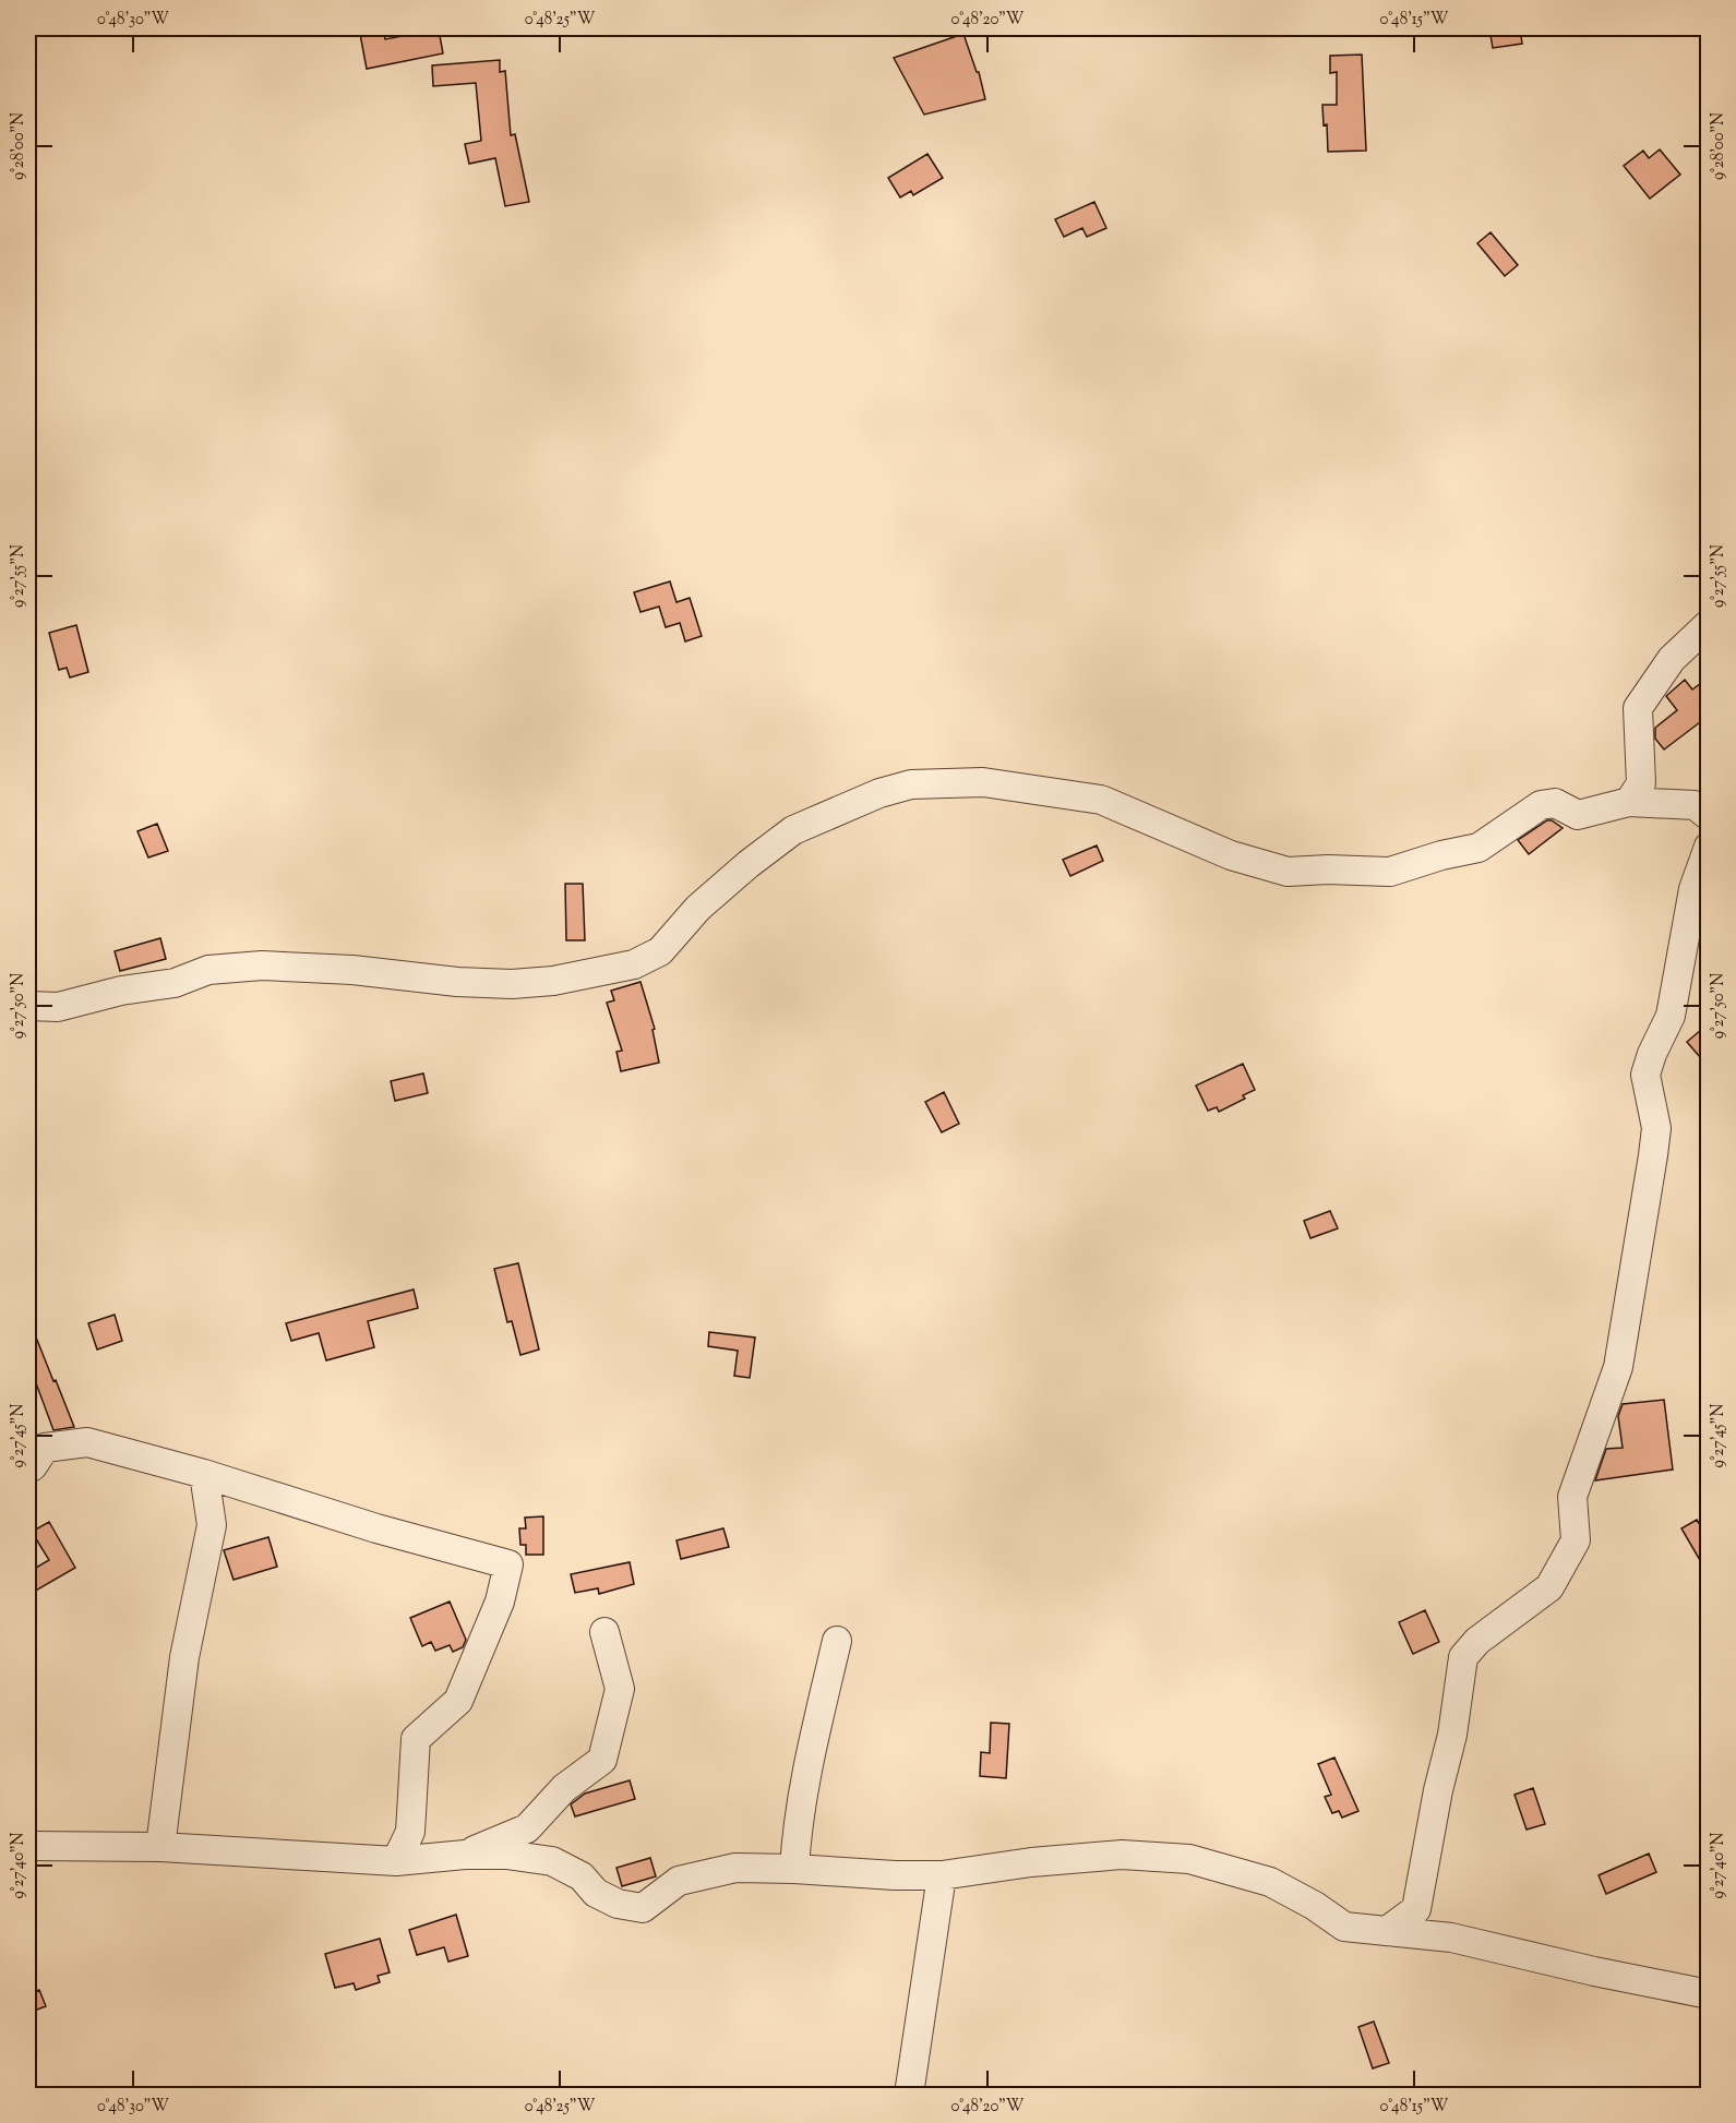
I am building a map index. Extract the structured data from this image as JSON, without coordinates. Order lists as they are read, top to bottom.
{
  "coordinates": [
    "0°48'30\"W",
    "0°48'25\"W",
    "0°48'20\"W",
    "0°48'15\"W",
    "9°28'00\"N",
    "9°27'55\"N",
    "9°27'50\"N",
    "9°27'45\"N",
    "9°27'40\"N"
  ]
}
